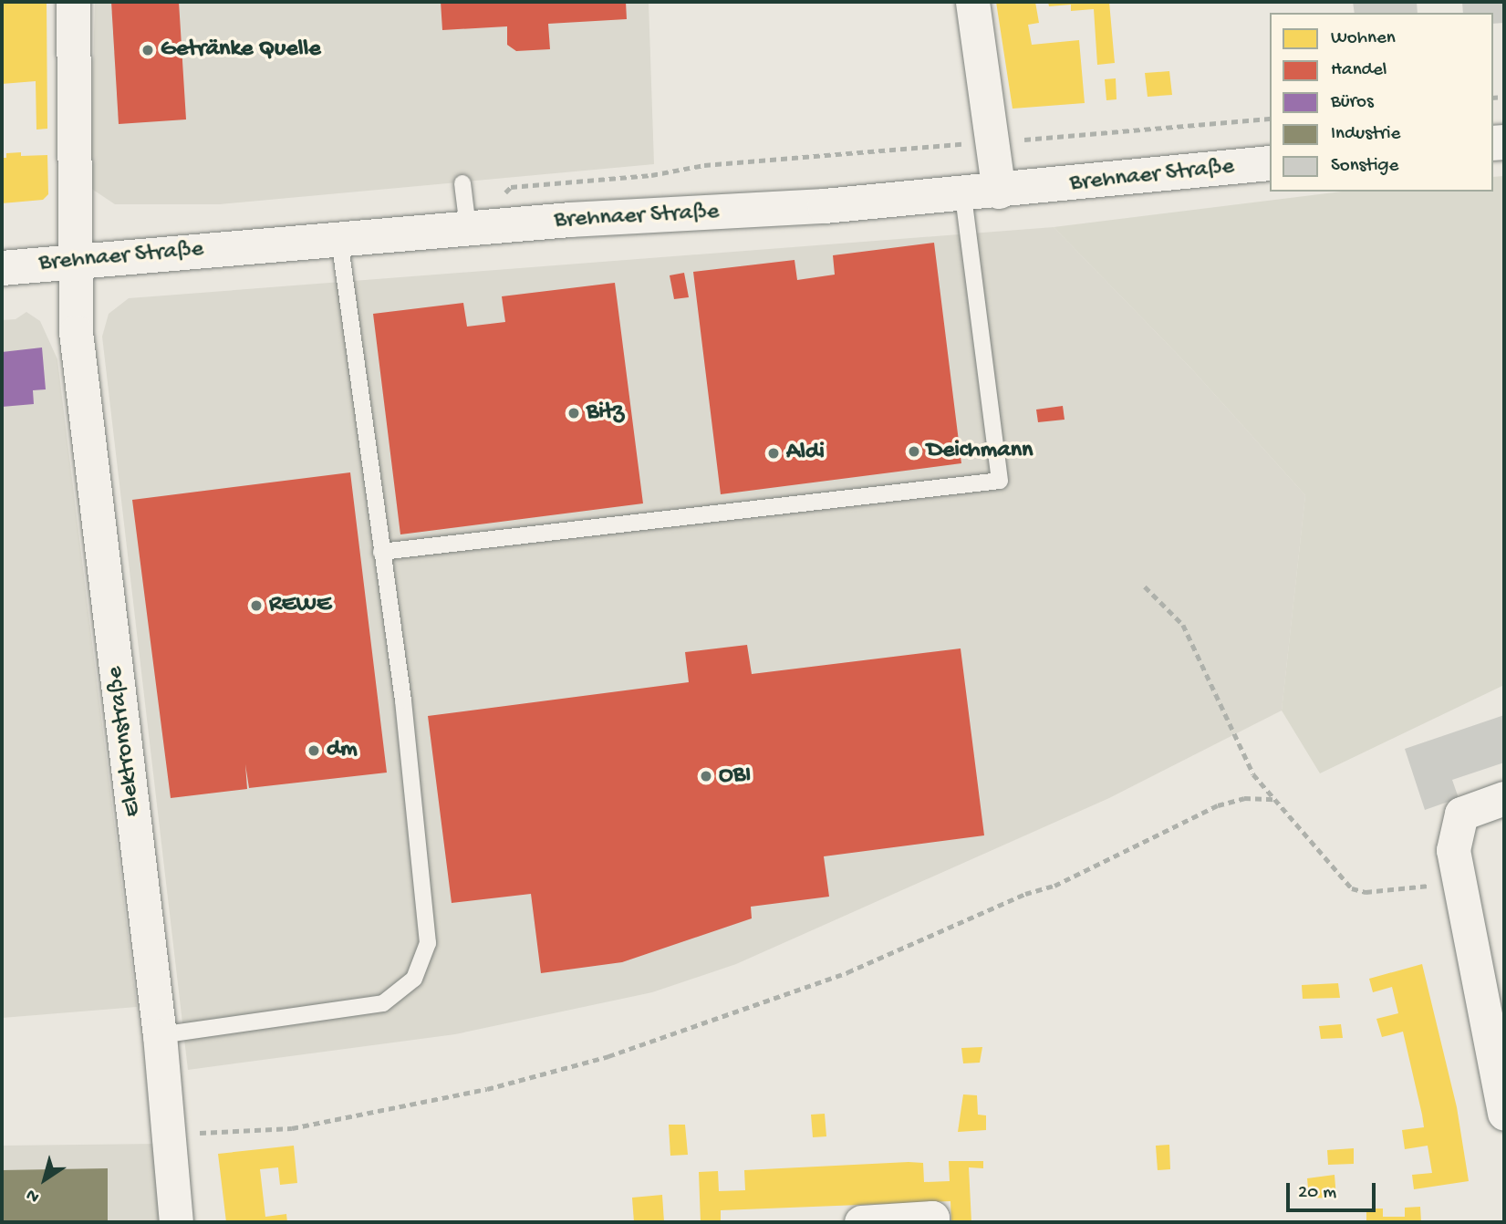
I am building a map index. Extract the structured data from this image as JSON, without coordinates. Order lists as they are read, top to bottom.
{
  "streets": {
    "main road": ["Brehnaer Straße"],
    "street": ["Elektronstraße"]
  },
  "crossings": [
    ["Brehnaer Straße", "Elektronstraße"]
  ],
  "places": [
    "Getränke Quelle",
    "Bitz",
    "Deichmann",
    "Aldi",
    "REWE",
    "dm",
    "OBI"
  ],
  "legend": [
    "Wohnen",
    "Handel",
    "Büros",
    "Industrie",
    "Sonstige"
  ],
  "scale_bar": "20 m",
  "north": "bottom left"
}
